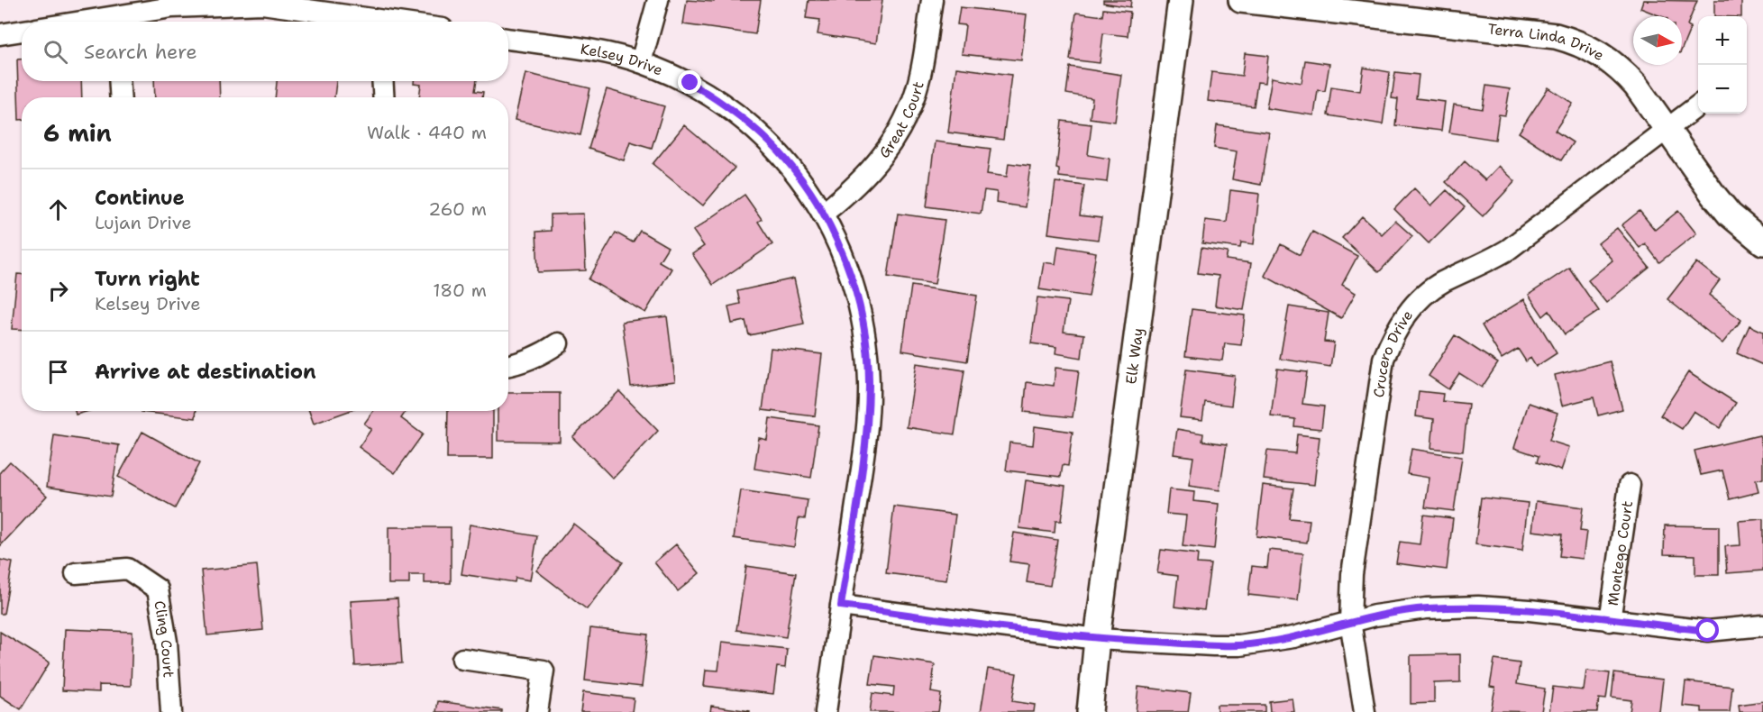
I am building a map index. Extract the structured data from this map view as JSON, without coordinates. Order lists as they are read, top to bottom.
{
  "streets": {
    "street": [
      "Terra Linda Drive",
      "Kelsey Drive",
      "Great Court",
      "Crucero Drive",
      "Elk Way",
      "Montego Court",
      "Cling Court"
    ]
  },
  "crossings": [
    ["Terra Linda Drive", "Crucero Drive"],
    ["Kelsey Drive", "Great Court"]
  ],
  "north": "right",
  "page": {
    "map_buttons": ["+", "−"],
    "search": "Search here",
    "heading": ["6 min", "Walk · 440 m"],
    "list": [
      ["Continue", "Lujan Drive", "260 m"],
      ["Turn right", "Kelsey Drive", "180 m"],
      "Arrive at destination"
    ]
  }
}
